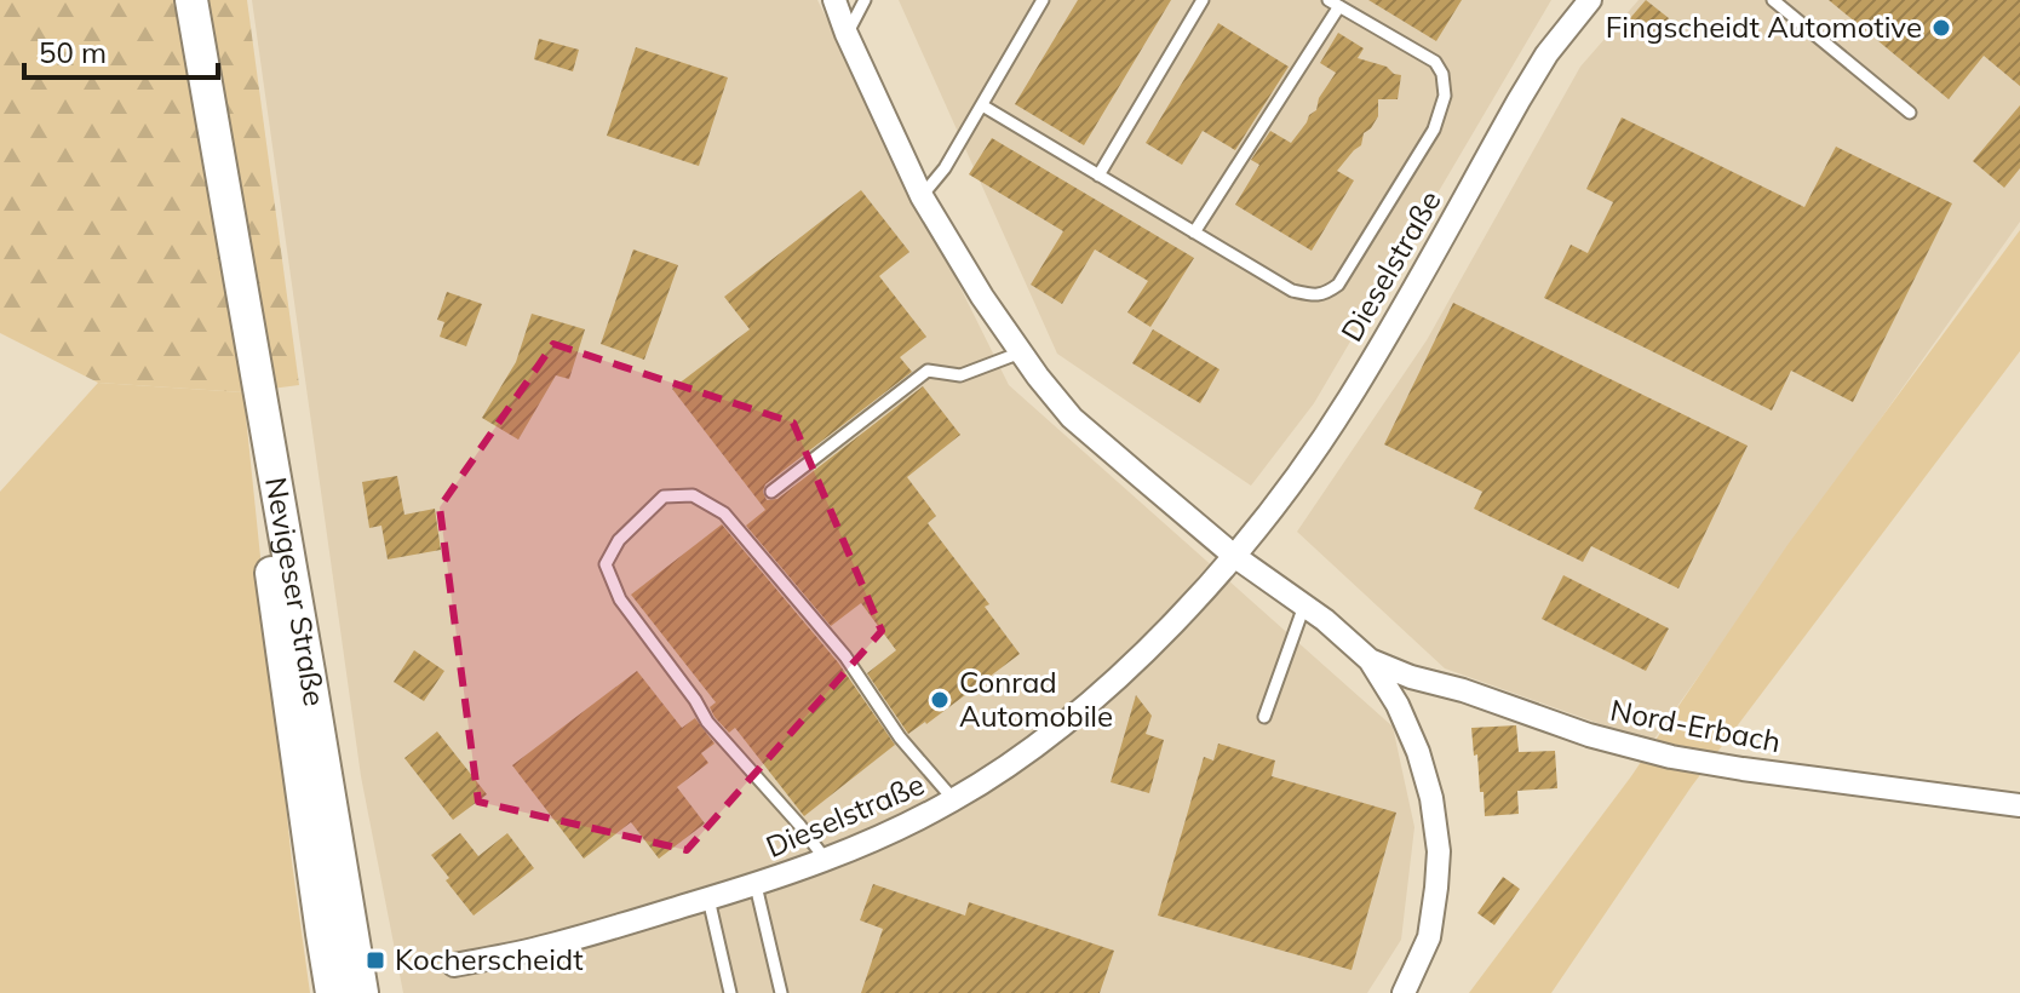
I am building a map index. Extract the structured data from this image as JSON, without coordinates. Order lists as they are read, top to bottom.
{
  "streets": {
    "main road": ["Nevigeser Straße"],
    "street": ["Dieselstraße", "Nord-Erbach"]
  },
  "places": {
    "other": ["Fingscheidt Automotive", "Conrad Automobile"],
    "transit": ["Kocherscheidt"]
  },
  "scale_bar": "50 m"
}
